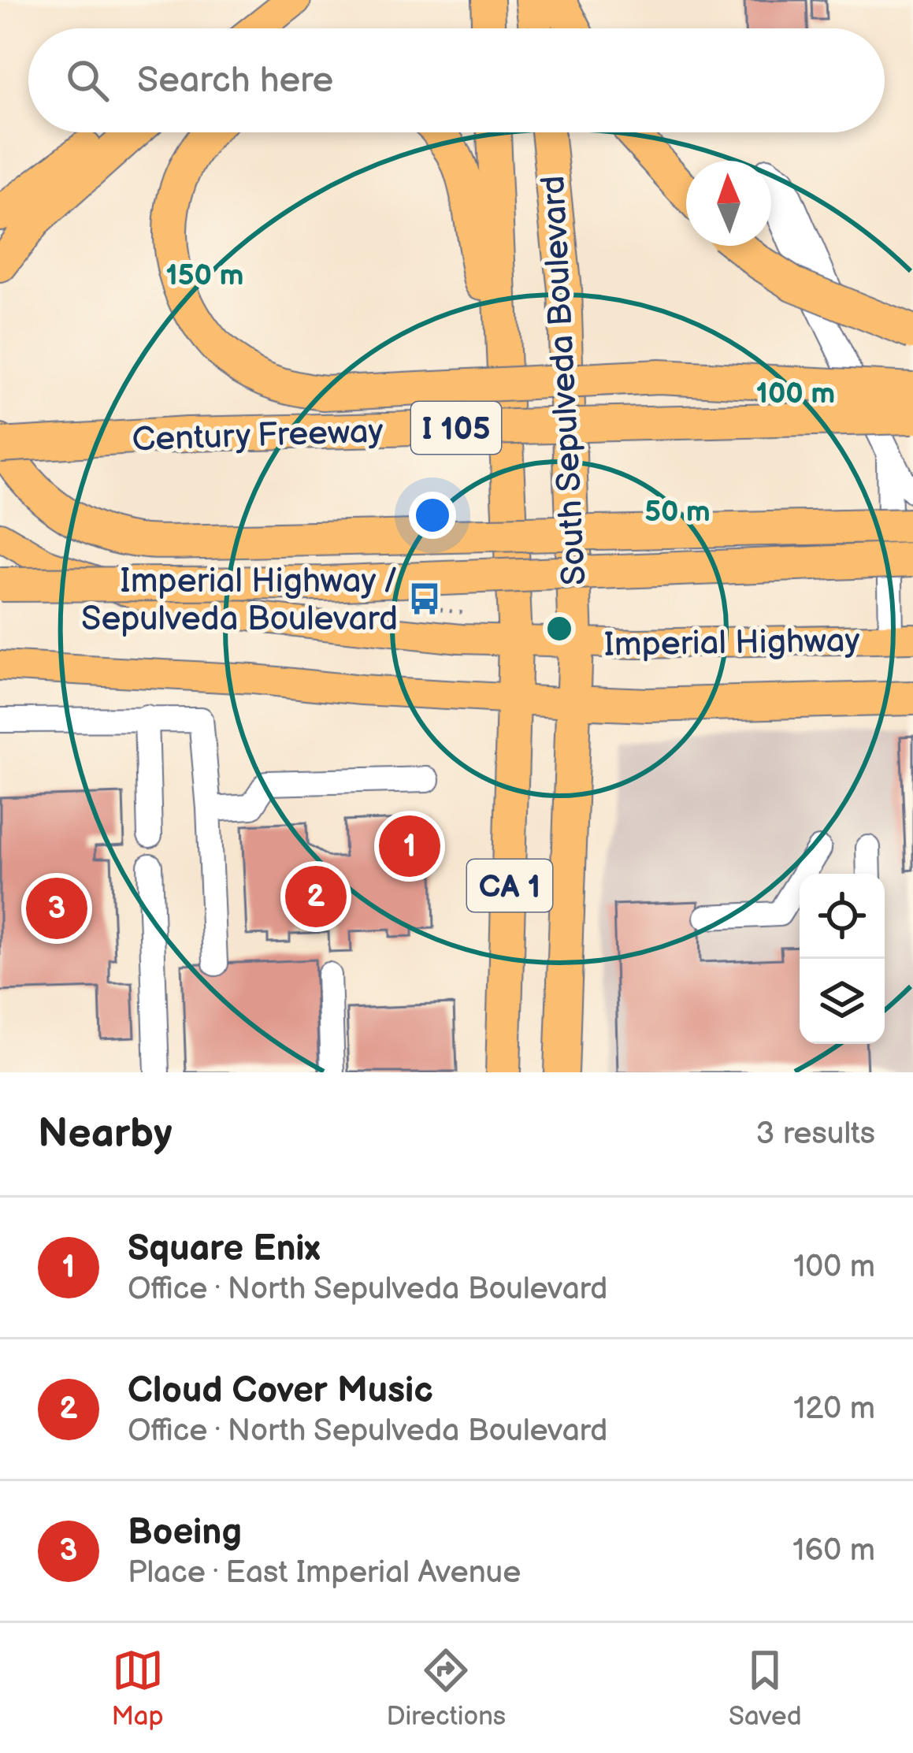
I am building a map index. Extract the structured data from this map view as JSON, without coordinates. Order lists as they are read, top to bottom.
{
  "streets": {
    "highway": [
      "South Sepulveda Boulevard",
      "I 105",
      "Century Freeway",
      "Imperial Highway",
      "CA 1"
    ]
  },
  "crossings": [
    ["South Sepulveda Boulevard", "Imperial Highway"],
    ["South Sepulveda Boulevard", "CA 1"],
    ["Imperial Highway", "CA 1"]
  ],
  "places": {
    "bus stop": ["Imperial Highway / Sepulveda Boulevard"]
  },
  "north": "top",
  "page": {
    "search": "Search here",
    "pins": ["1", "2", "3"],
    "heading": ["Nearby", "3 results"],
    "list": [
      {
        "mark": "1",
        "name": "Square Enix",
        "note": "Office · North Sepulveda Boulevard",
        "value": "100 m"
      },
      {
        "mark": "2",
        "name": "Cloud Cover Music",
        "note": "Office · North Sepulveda Boulevard",
        "value": "120 m"
      },
      {
        "mark": "3",
        "name": "Boeing",
        "note": "Place · East Imperial Avenue",
        "value": "160 m"
      }
    ],
    "nav": ["Map", "Directions", "Saved"]
  },
  "rings": ["150 m", "100 m", "50 m"]
}
